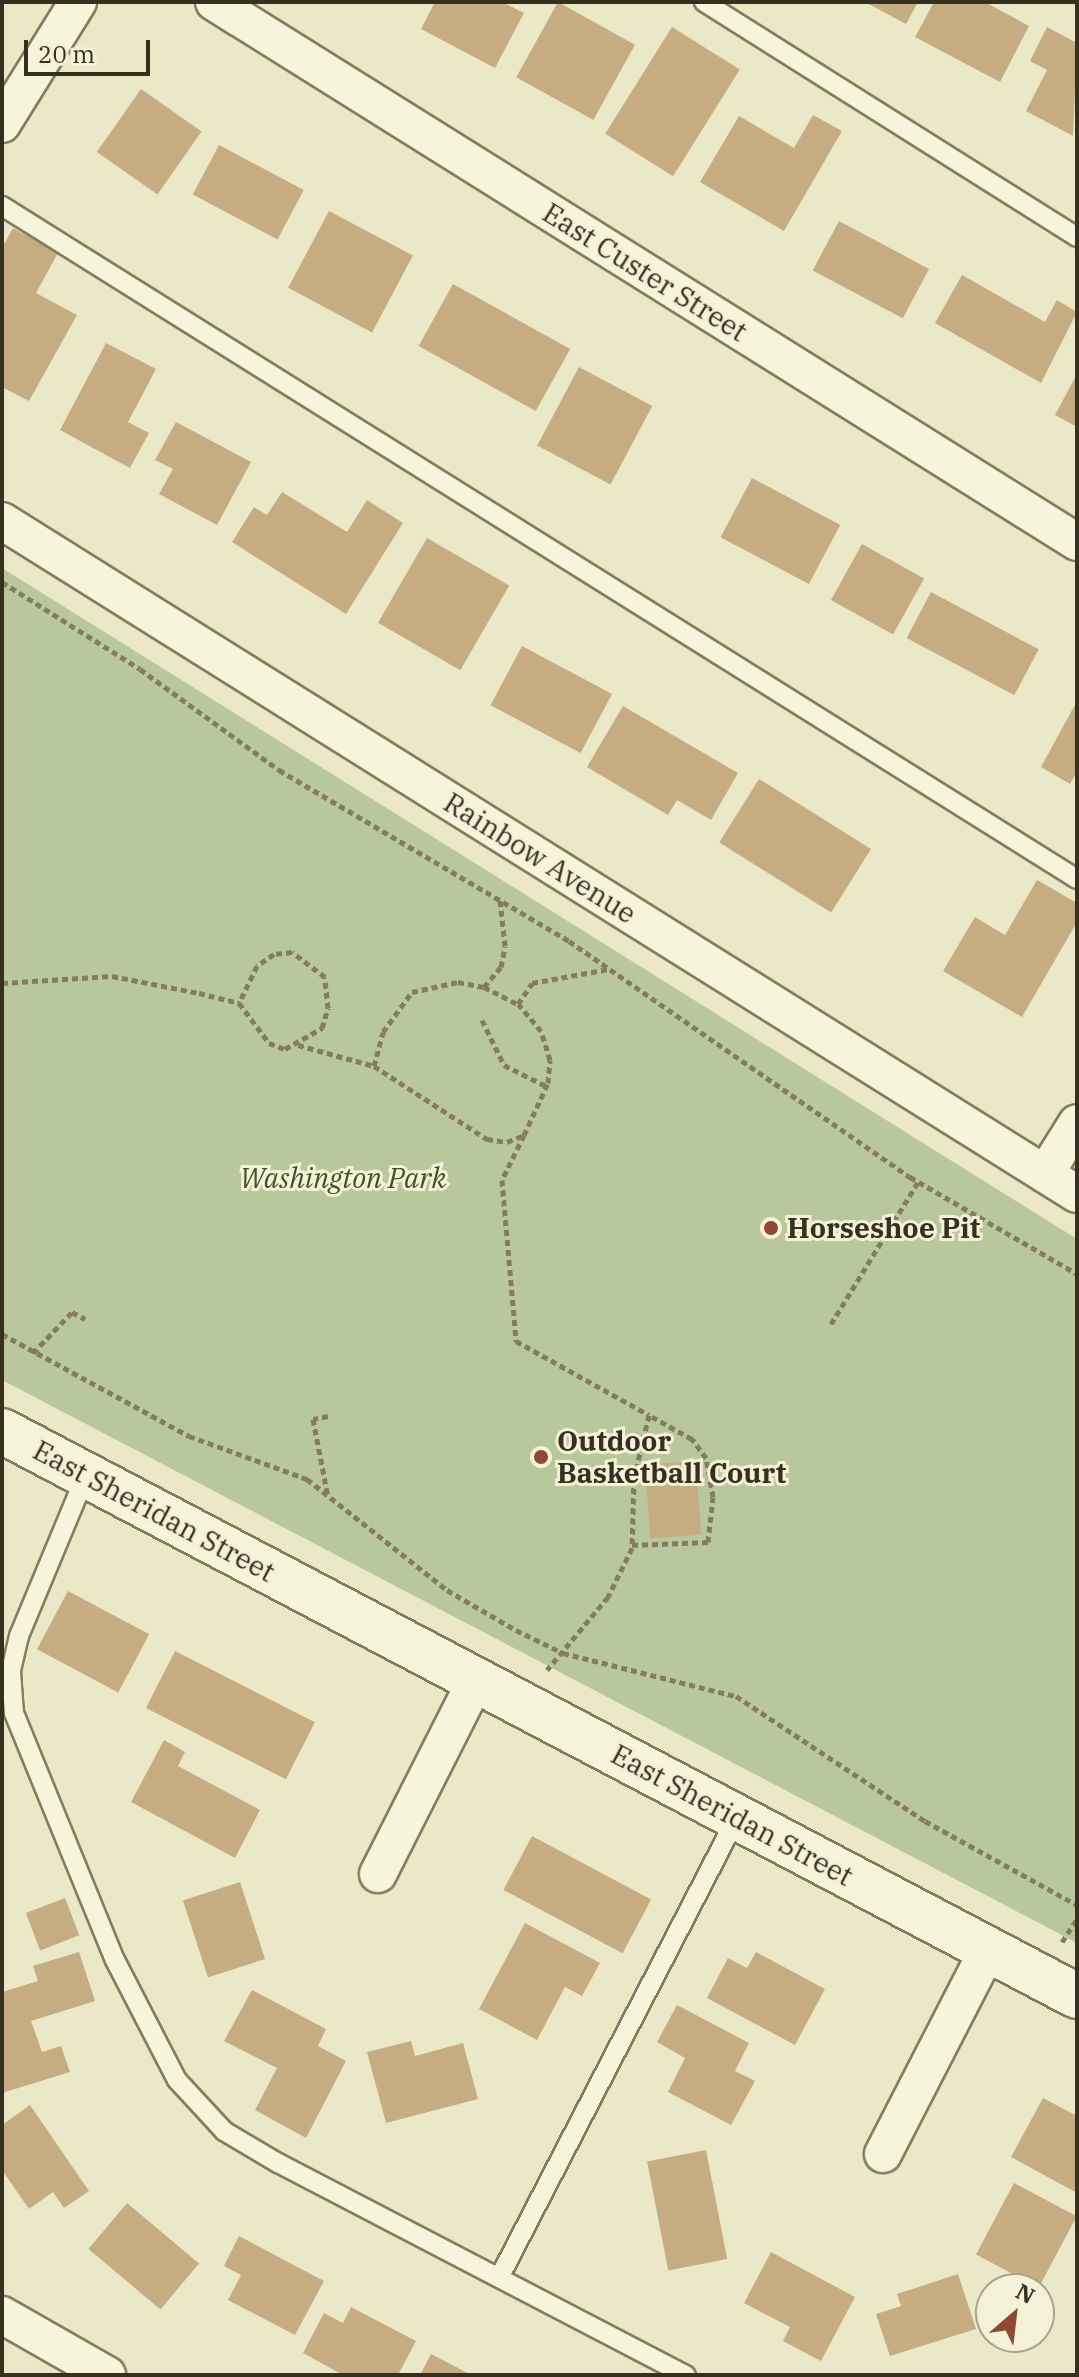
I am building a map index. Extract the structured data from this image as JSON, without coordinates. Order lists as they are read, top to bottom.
{
  "streets": {
    "street": ["East Custer Street", "Rainbow Avenue", "East Sheridan Street"]
  },
  "parks": ["Washington Park"],
  "places": ["Horseshoe Pit", "Outdoor Basketball Court"],
  "scale_bar": "20 m",
  "north": "top right"
}
